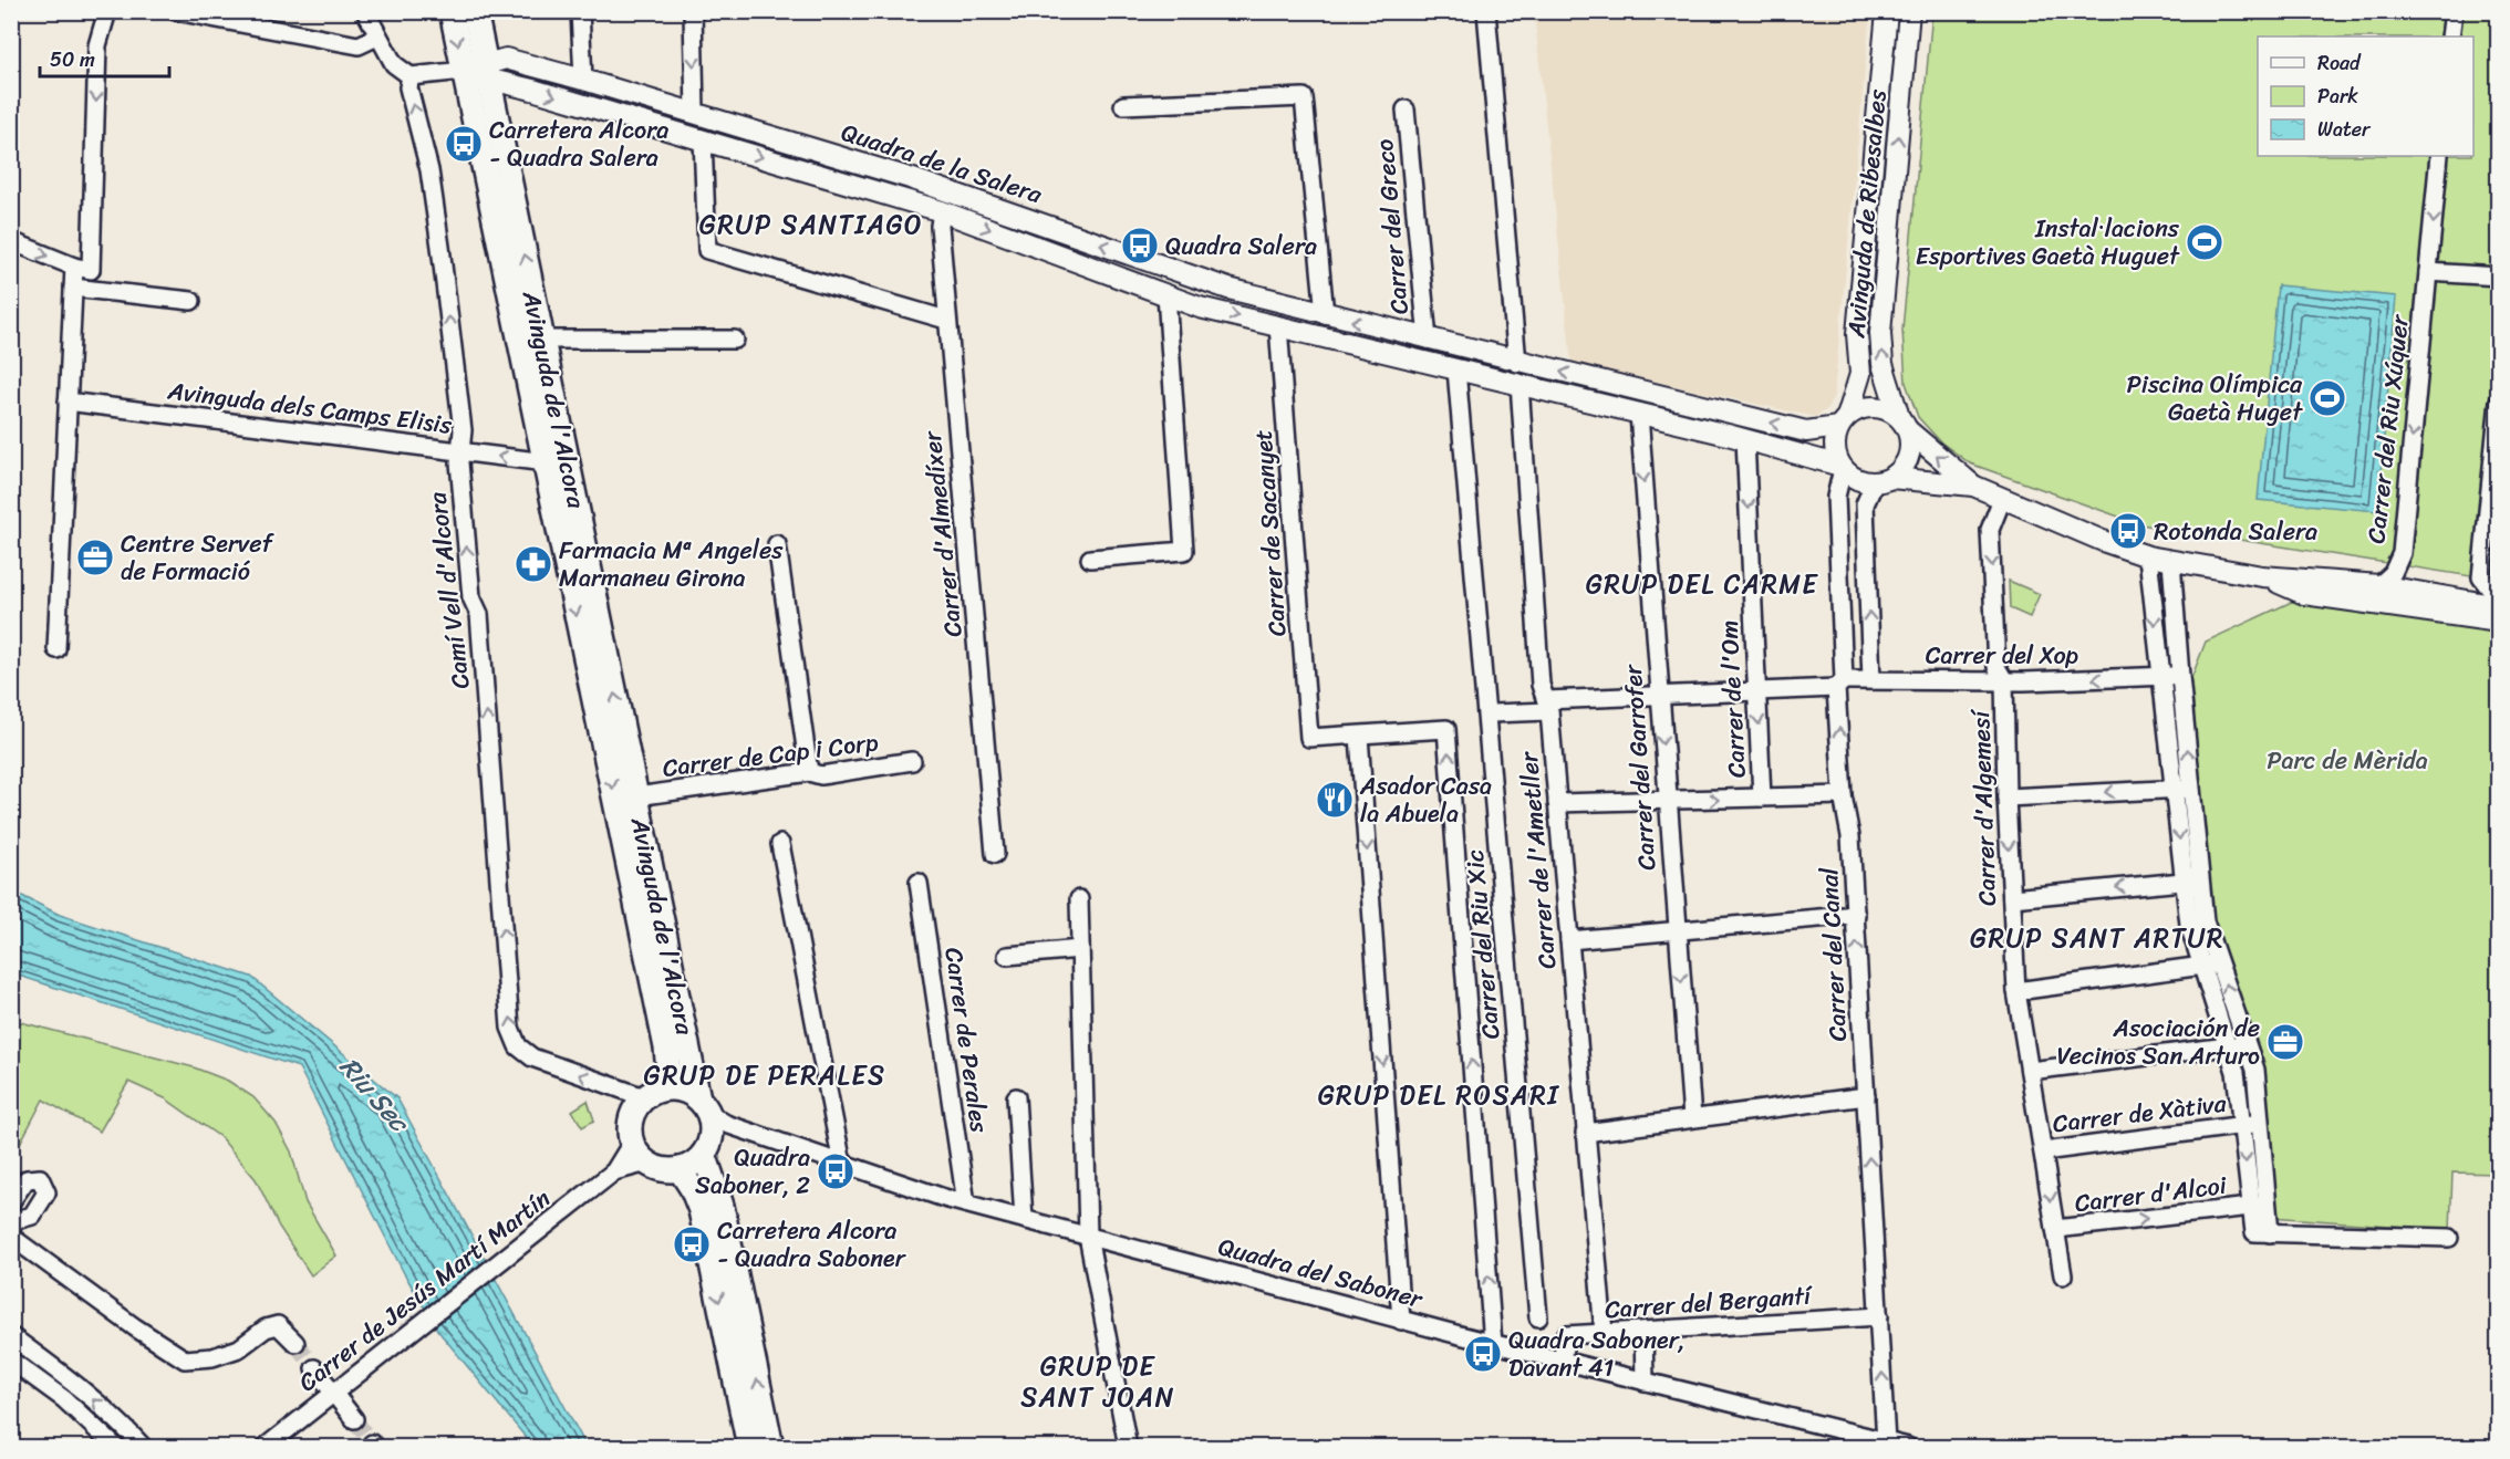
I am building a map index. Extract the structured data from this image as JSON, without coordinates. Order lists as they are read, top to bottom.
{
  "streets": {
    "main road": ["Avinguda de l'Alcora"],
    "street": [
      "Quadra de la Salera",
      "Avinguda de Ribesalbes",
      "Carrer del Greco",
      "Avinguda dels Camps Elisis",
      "Carrer del Riu Xúquer",
      "Carrer de Sacanyet",
      "Carrer d'Almedíxer",
      "Camí Vell d'Alcora",
      "Carrer del Xop",
      "Carrer de l'Om",
      "Carrer de Cap i Corp",
      "Carrer del Garrofer",
      "Carrer d'Algemesí",
      "Carrer de l'Ametller",
      "Carrer del Riu Xic",
      "Carrer del Canal",
      "Carrer de Perales",
      "Carrer de Xàtiva",
      "Carrer d'Alcoi",
      "Quadra del Saboner",
      "Carrer de Jesús Martí Martín",
      "Carrer del Bergantí"
    ]
  },
  "crossings": [
    ["Quadra de la Salera", "Avinguda de Ribesalbes"],
    ["Quadra de la Salera", "Carrer del Greco"],
    ["Quadra de la Salera", "Avinguda de l'Alcora"],
    ["Quadra de la Salera", "Carrer de Sacanyet"],
    ["Quadra de la Salera", "Carrer d'Almedíxer"],
    ["Quadra de la Salera", "Carrer de l'Om"],
    ["Quadra de la Salera", "Carrer del Garrofer"],
    ["Quadra de la Salera", "Carrer de l'Ametller"],
    ["Quadra de la Salera", "Carrer del Riu Xic"],
    ["Quadra de la Salera", "Carrer del Canal"],
    ["Avinguda de Ribesalbes", "Carrer del Canal"],
    ["Avinguda de l'Alcora", "Avinguda dels Camps Elisis"],
    ["Avinguda de l'Alcora", "Camí Vell d'Alcora"],
    ["Avinguda de l'Alcora", "Carrer de Cap i Corp"],
    ["Avinguda de l'Alcora", "Quadra del Saboner"],
    ["Avinguda de l'Alcora", "Carrer de Jesús Martí Martín"],
    ["Avinguda dels Camps Elisis", "Camí Vell d'Alcora"],
    ["Camí Vell d'Alcora", "Quadra del Saboner"],
    ["Camí Vell d'Alcora", "Carrer de Jesús Martí Martín"],
    ["Carrer del Xop", "Carrer de l'Om"],
    ["Carrer del Xop", "Carrer del Garrofer"],
    ["Carrer del Xop", "Carrer d'Algemesí"],
    ["Carrer del Xop", "Carrer de l'Ametller"],
    ["Carrer del Xop", "Carrer del Canal"],
    ["Carrer d'Algemesí", "Carrer de Xàtiva"],
    ["Carrer d'Algemesí", "Carrer d'Alcoi"],
    ["Carrer de l'Ametller", "Carrer del Bergantí"],
    ["Carrer del Canal", "Quadra del Saboner"],
    ["Carrer del Canal", "Carrer del Bergantí"],
    ["Carrer de Perales", "Quadra del Saboner"],
    ["Quadra del Saboner", "Carrer de Jesús Martí Martín"],
    ["Quadra del Saboner", "Carrer del Bergantí"]
  ],
  "one_way": [
    "Camí Vell d'Alcora",
    "Carrer del Garrofer",
    "Carrer del Canal",
    "Carrer d'Alcoi"
  ],
  "districts": [
    "GRUP SANTIAGO",
    "GRUP DEL CARME",
    "GRUP SANT ARTUR",
    "GRUP DE PERALES",
    "GRUP DEL ROSARI",
    "GRUP DE SANT JOAN"
  ],
  "water": ["Riu Sec"],
  "parks": ["Parc de Mèrida"],
  "places": {
    "bus stop": [
      "Carretera Alcora - Quadra Salera",
      "Quadra Salera",
      "Rotonda Salera",
      "Quadra Saboner, 2",
      "Carretera Alcora - Quadra Saboner",
      "Quadra Saboner, Davant 41"
    ],
    "sports": ["Instal·lacions Esportives Gaetà Huguet", "Piscina Olímpica Gaetà Huget"],
    "office": ["Centre Servef de Formació", "Asociación de Vecinos San Arturo"],
    "pharmacy": ["Farmacia Mª Angeles Marmaneu Girona"],
    "restaurant": ["Asador Casa la Abuela"]
  },
  "legend": ["Road", "Park", "Water"],
  "scale_bar": "50 m"
}
